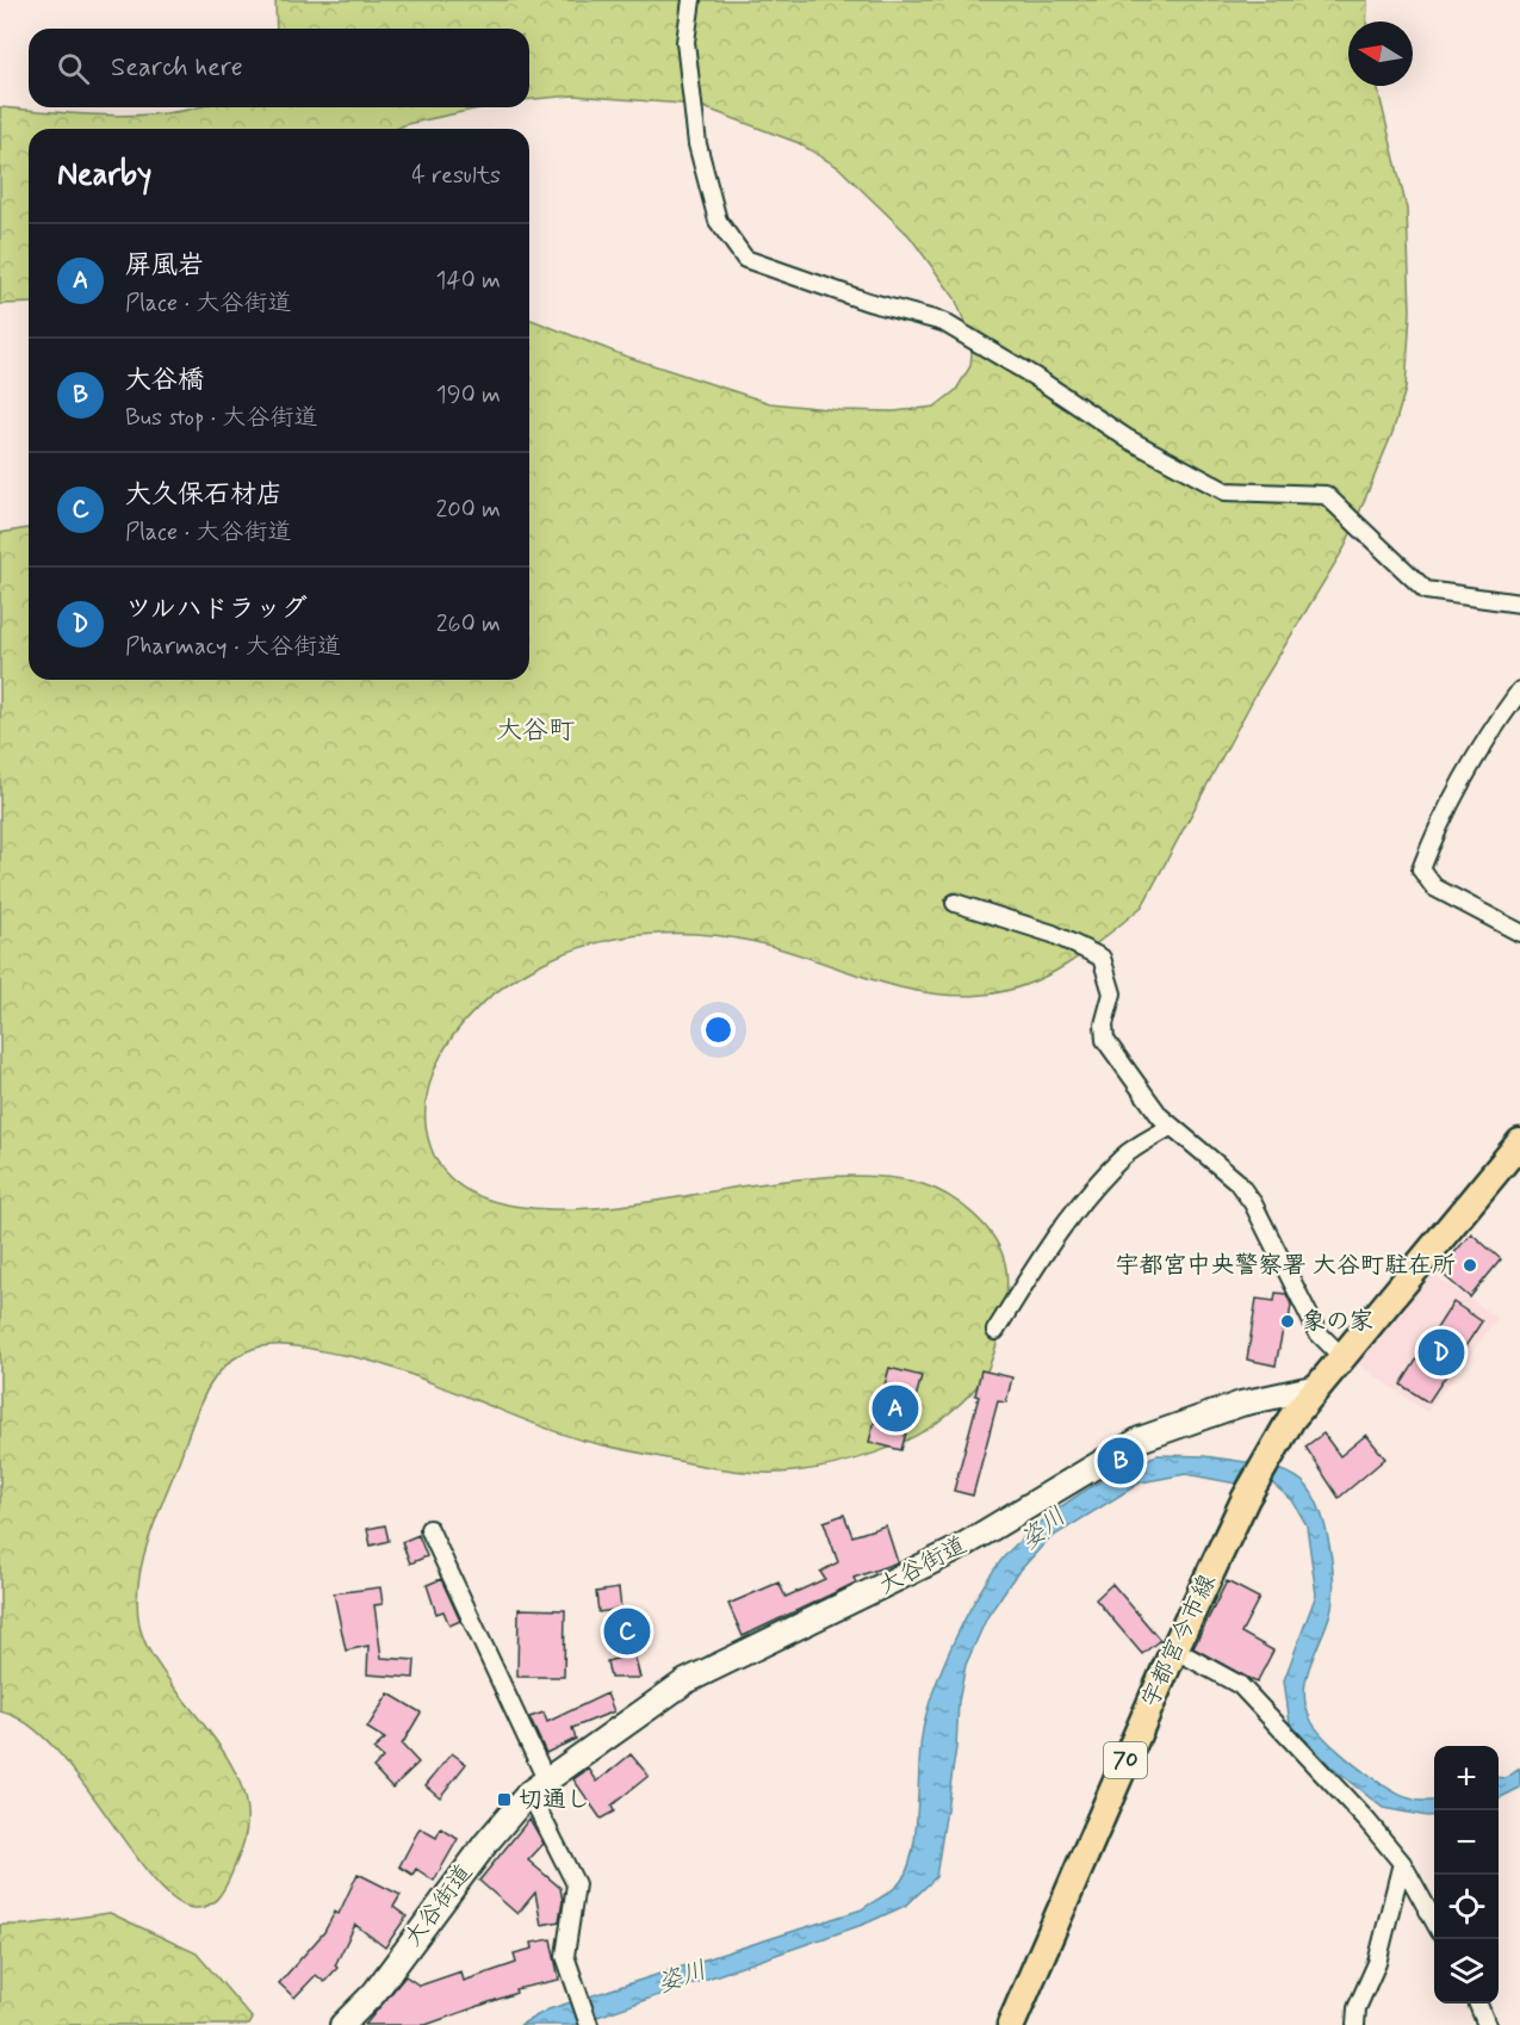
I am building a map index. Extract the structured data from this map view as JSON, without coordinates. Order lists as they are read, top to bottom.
{
  "streets": {
    "main road": ["大谷街道", "宇都宮今市線", "70"]
  },
  "crossings": [
    ["大谷街道", "宇都宮今市線"],
    ["大谷街道", "70"],
    ["宇都宮今市線", "70"]
  ],
  "districts": ["大谷町"],
  "water": ["姿川"],
  "places": {
    "other": ["宇都宮中央警察署 大谷町駐在所", "象の家"],
    "transit": ["切通し"]
  },
  "north": "left",
  "page": {
    "search": "Search here",
    "heading": ["Nearby", "4 results"],
    "list": [
      {
        "mark": "A",
        "name": "屏風岩",
        "note": "Place · 大谷街道",
        "value": "140 m"
      },
      {
        "mark": "B",
        "name": "大谷橋",
        "note": "Bus stop · 大谷街道",
        "value": "190 m"
      },
      {
        "mark": "C",
        "name": "大久保石材店",
        "note": "Place · 大谷街道",
        "value": "200 m"
      },
      {
        "mark": "D",
        "name": "ツルハドラッグ",
        "note": "Pharmacy · 大谷街道",
        "value": "260 m"
      }
    ],
    "pins": [
      "D",
      "A",
      "B",
      "C"
    ],
    "map_buttons": ["+", "−"]
  }
}
